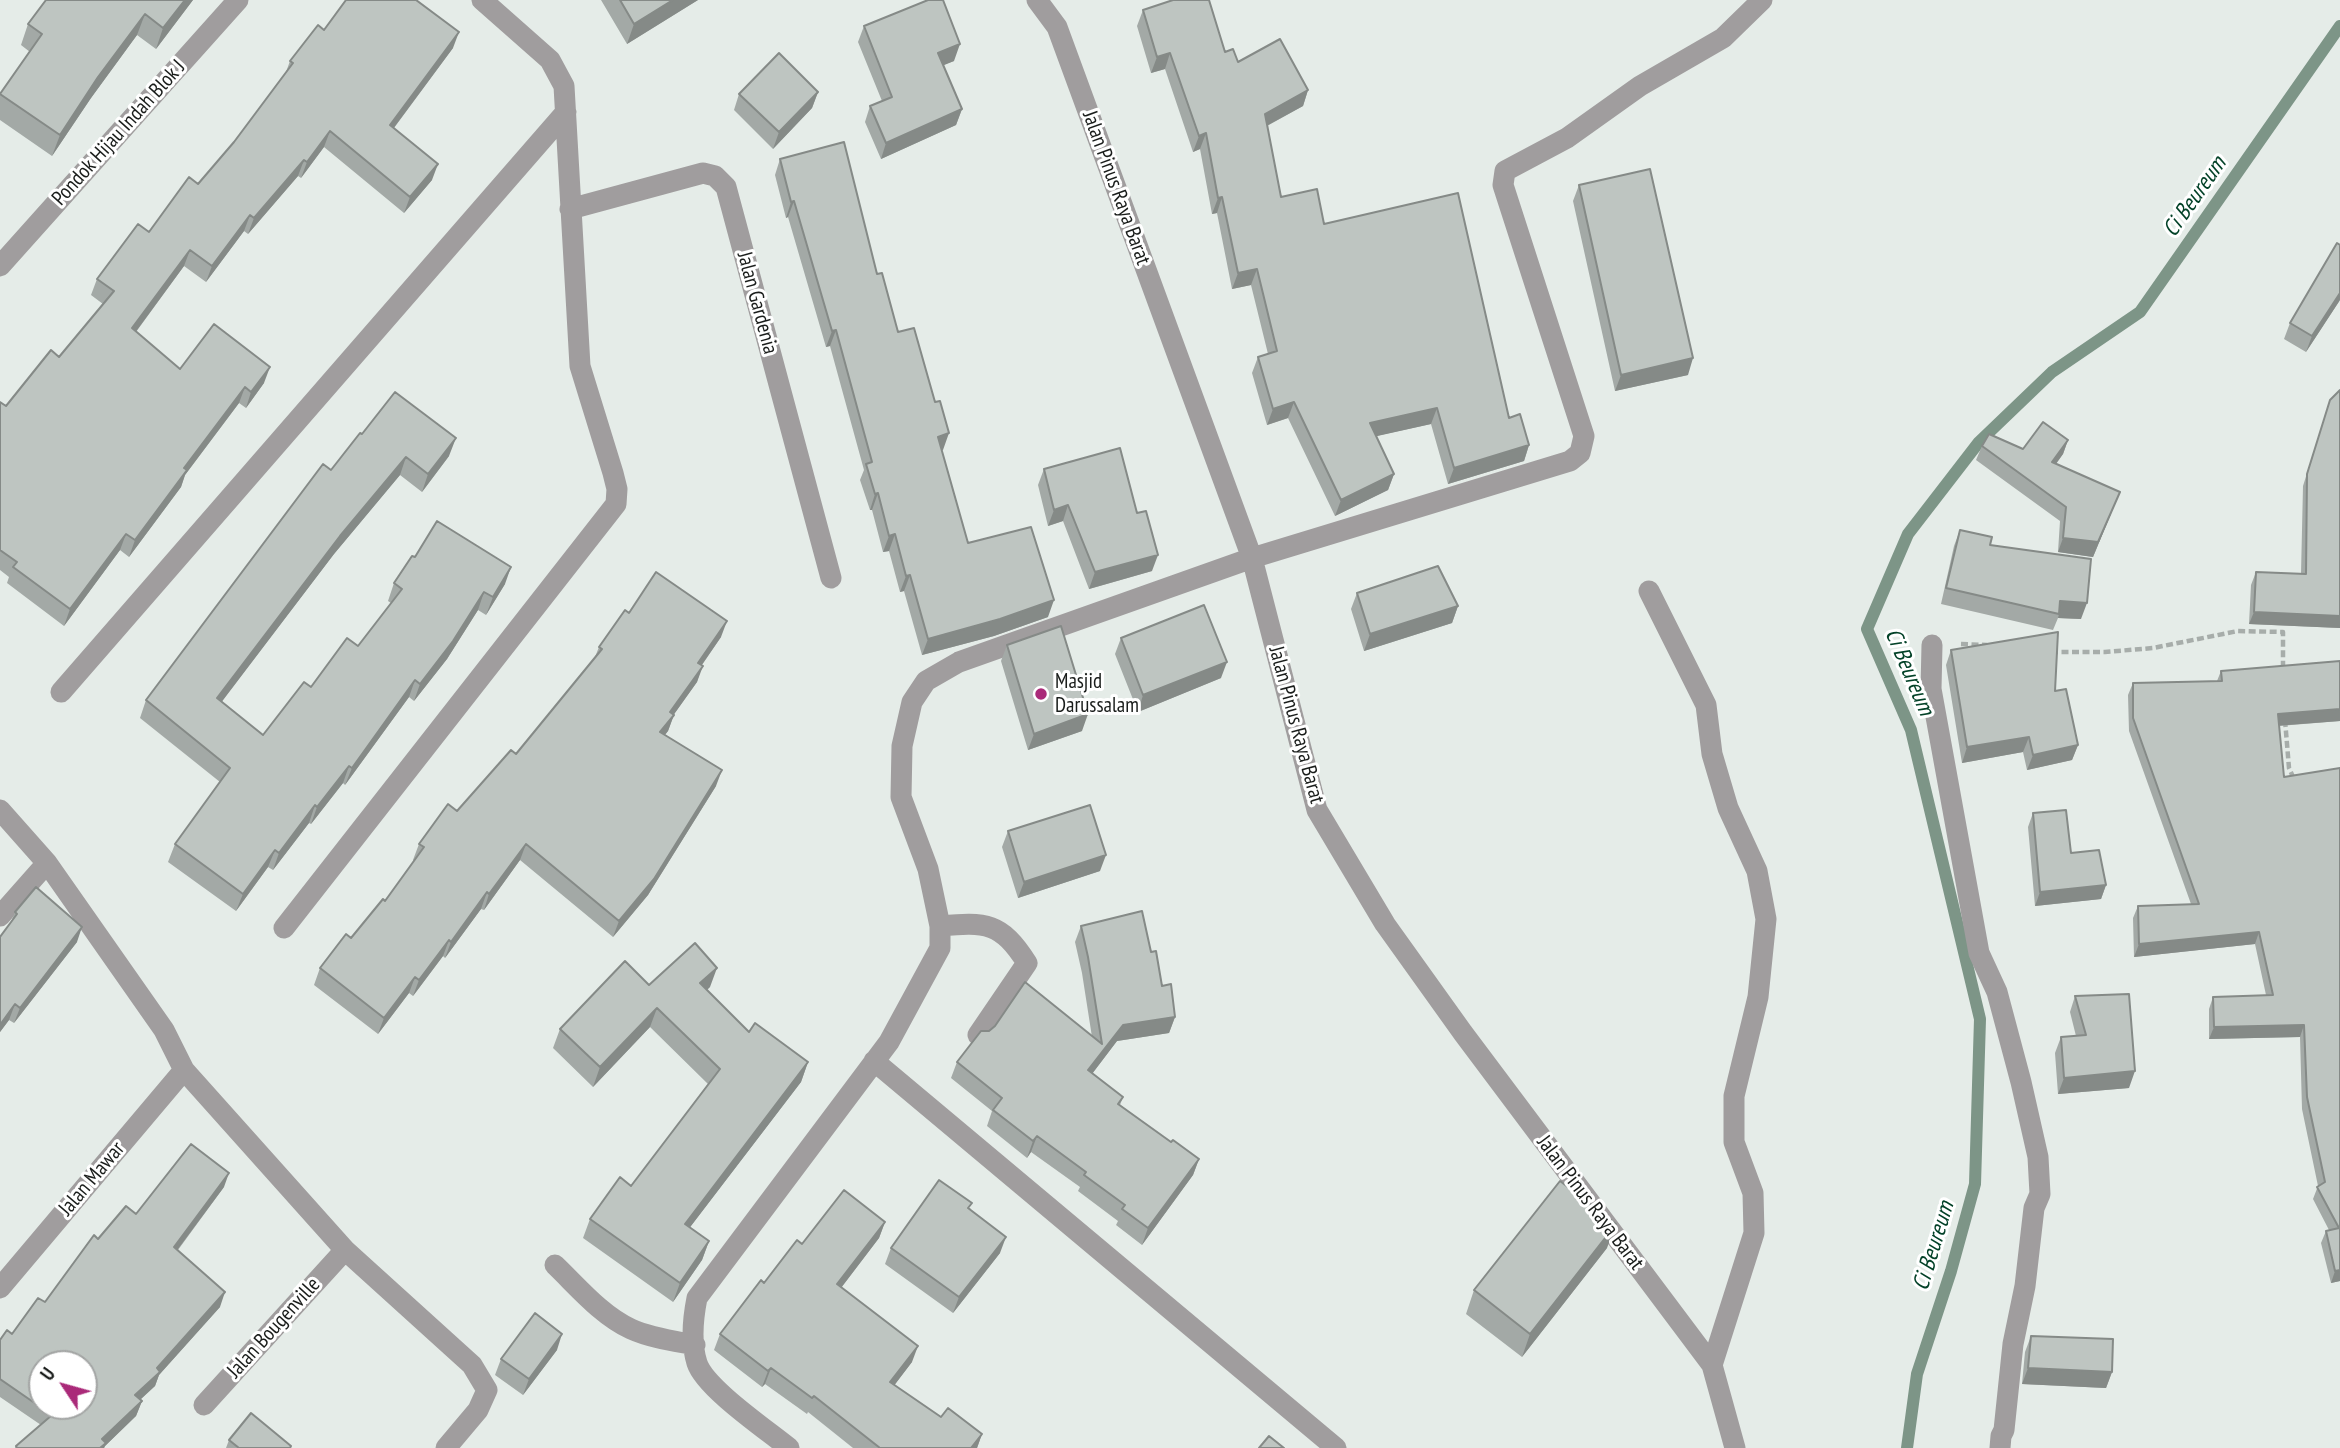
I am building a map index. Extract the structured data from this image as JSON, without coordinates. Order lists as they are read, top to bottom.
{
  "streets": {
    "street": [
      "Pondok Hijau Indah Blok J",
      "Jalan Pinus Raya Barat",
      "Jalan Gardenia",
      "Jalan Mawar",
      "Jalan Bougenville"
    ]
  },
  "water": ["Ci Beureum"],
  "places": ["Masjid Darussalam"],
  "north": "top left"
}
